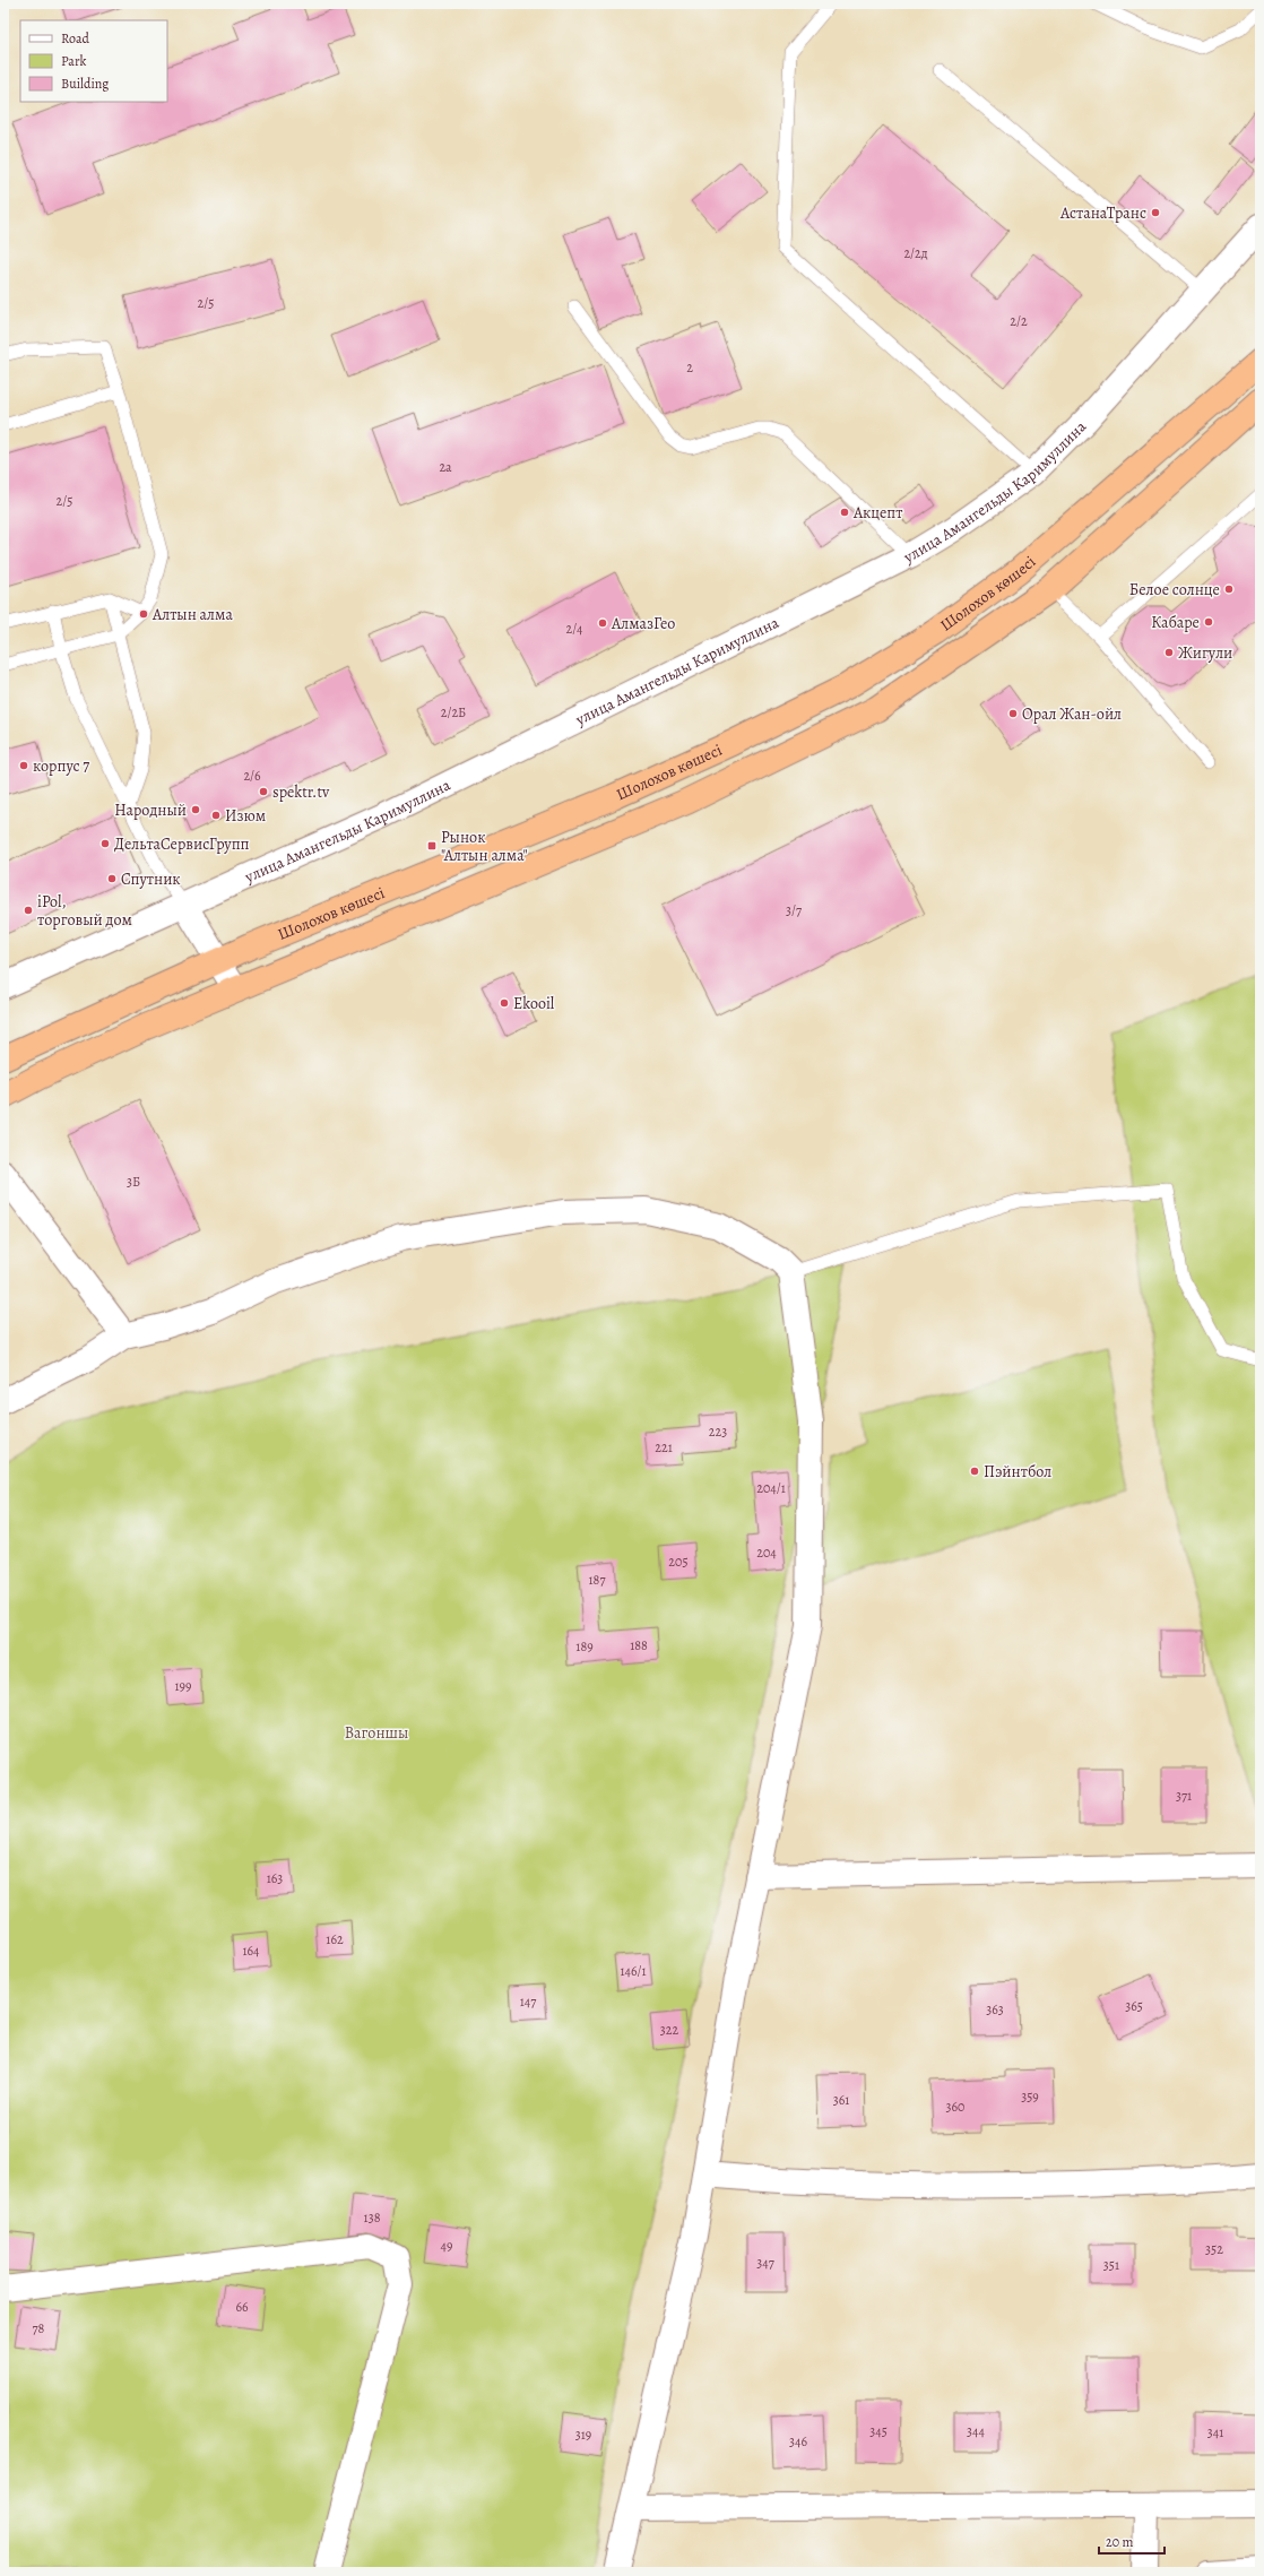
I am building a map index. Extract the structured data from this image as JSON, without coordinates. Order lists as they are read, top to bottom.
{
  "streets": {
    "highway": ["Шолохов көшесі"],
    "street": ["улица Амангельды Каримуллина"]
  },
  "parks": ["Вагоншы"],
  "places": {
    "other": [
      "АстанаТранс",
      "Акцепт",
      "Белое солнце",
      "Алтын алма",
      "Кабаре",
      "АлмазГео",
      "Жигули",
      "Орал Жан-ойл",
      "корпус 7",
      "spektr.tv",
      "Народный",
      "Изюм",
      "ДельтаСервисГрупп",
      "Спутник",
      "iPol, торговый дом",
      "Ekooil",
      "Пэйнтбол"
    ],
    "transit": ["Рынок \"Алтын алма\""]
  },
  "house_numbers": [
    "2/2д",
    "2/5",
    "2/2",
    "2",
    "2а",
    "2/5",
    "2/4",
    "2/2Б",
    "2/6",
    "3/7",
    "3Б",
    "223",
    "221",
    "204/1",
    "204",
    "205",
    "187",
    "188",
    "189",
    "199",
    "371",
    "163",
    "162",
    "164",
    "146/1",
    "147",
    "365",
    "363",
    "322",
    "359",
    "361",
    "360",
    "138",
    "49",
    "352",
    "347",
    "351",
    "66",
    "78",
    "345",
    "344",
    "341",
    "319",
    "346"
  ],
  "legend": ["Road", "Park", "Building"],
  "scale_bar": "20 m"
}
